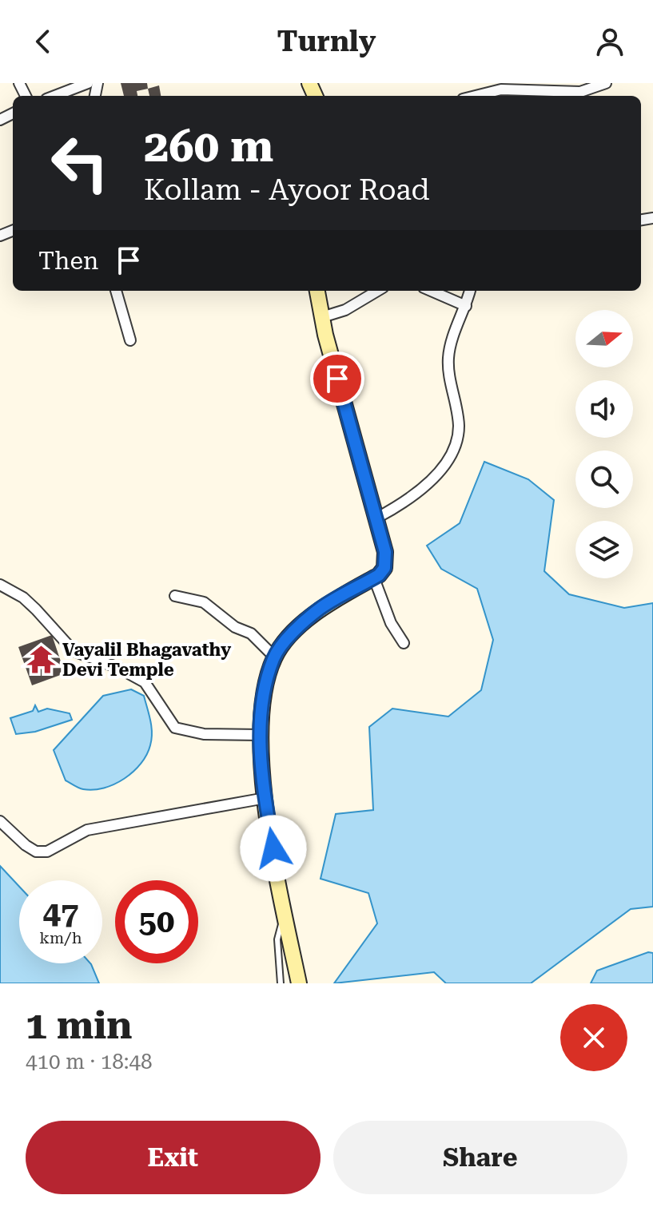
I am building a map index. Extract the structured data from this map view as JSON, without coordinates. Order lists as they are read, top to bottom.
{
  "places": {
    "temple": ["Vayalil Bhagavathy Devi Temple"]
  },
  "north": "right",
  "page": {
    "header": "Turnly",
    "turn": ["260 m", "Kollam - Ayoor Road"],
    "then": "Then",
    "speed": "47 km/h",
    "limit": "50",
    "heading": ["1 min", "410 m · 18:48"],
    "buttons": ["Exit", "Share"]
  }
}
